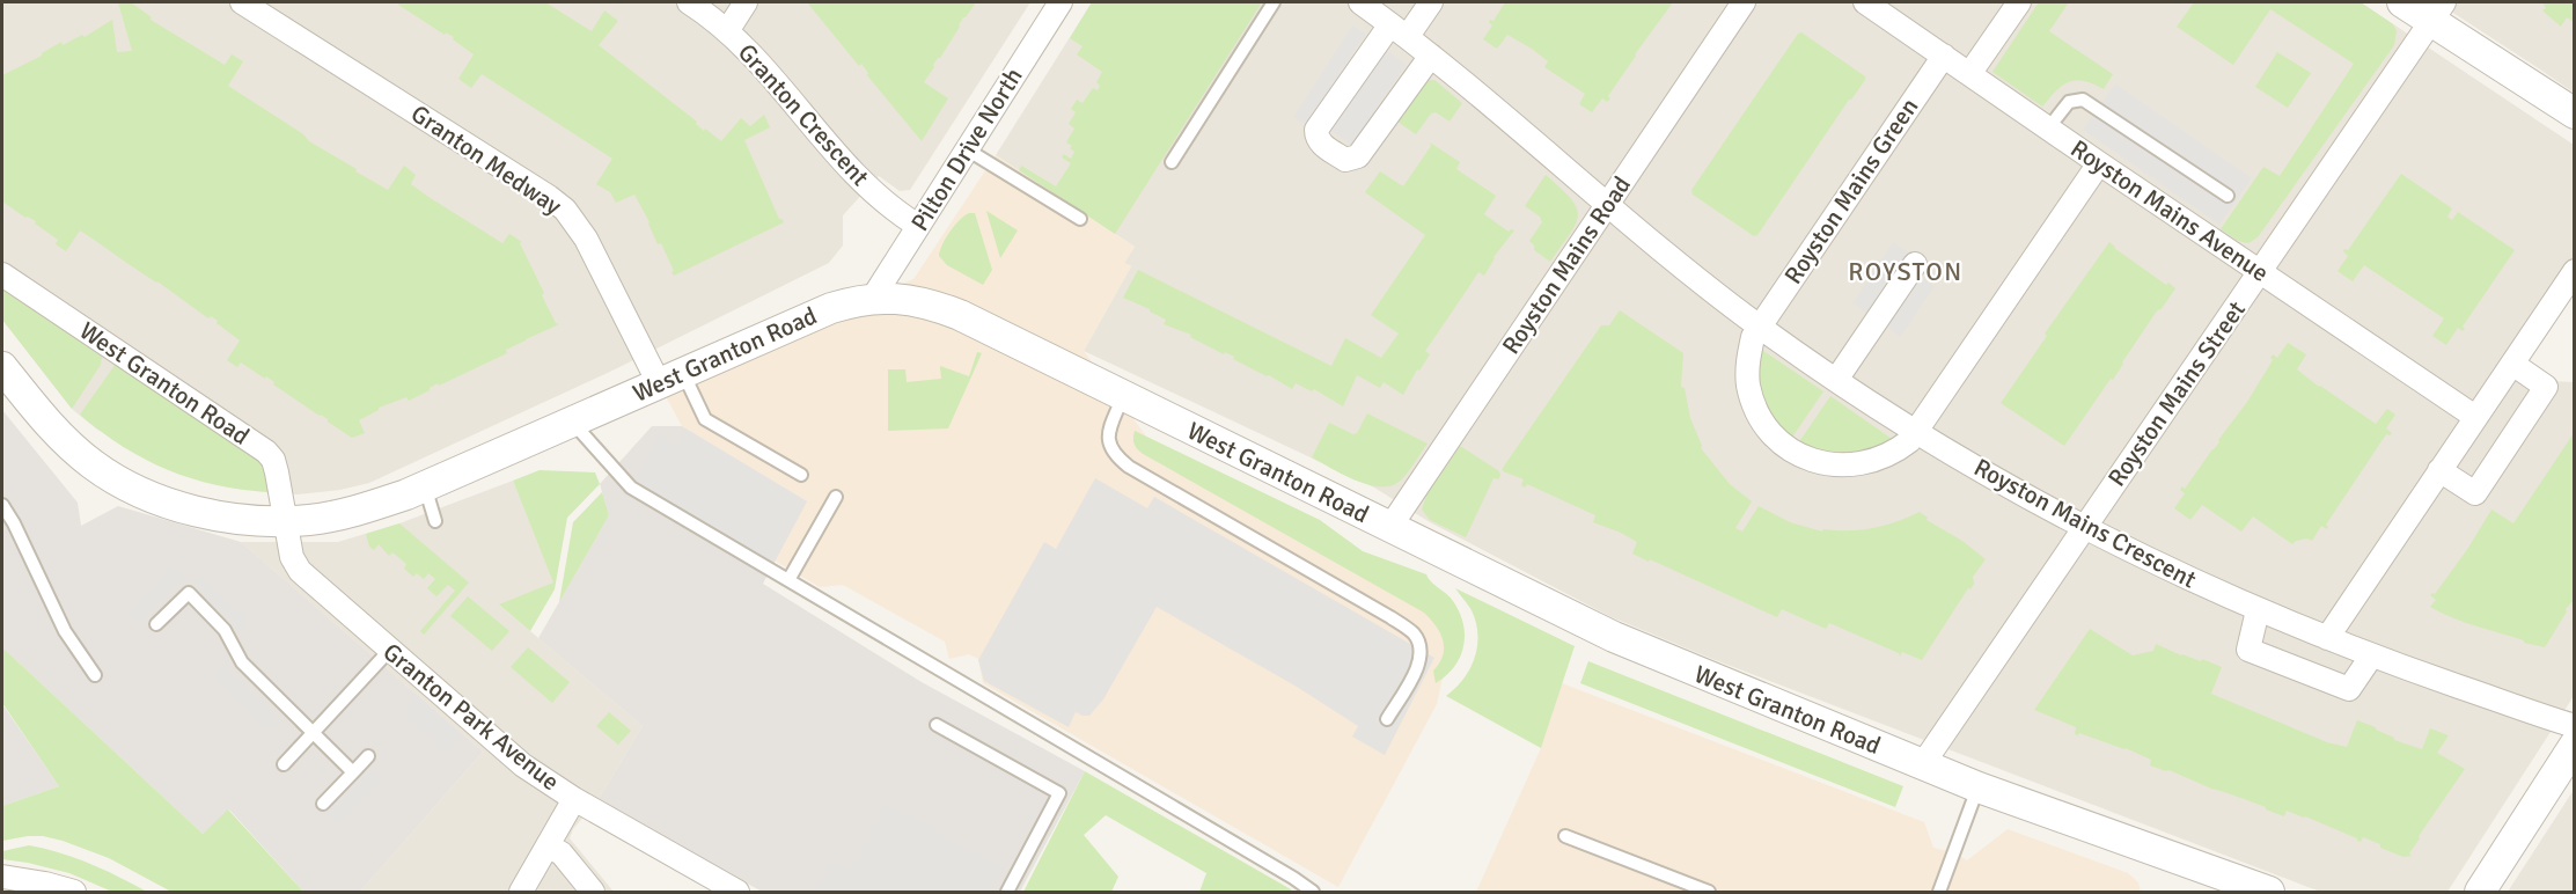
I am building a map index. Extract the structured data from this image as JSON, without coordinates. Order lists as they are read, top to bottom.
{
  "streets": {
    "street": [
      "Granton Crescent",
      "Pilton Drive North",
      "Granton Medway",
      "Royston Mains Green",
      "Royston Mains Avenue",
      "Royston Mains Road",
      "West Granton Road",
      "Royston Mains Street",
      "Royston Mains Crescent",
      "Granton Park Avenue"
    ]
  },
  "crossings": [
    ["Granton Crescent", "Pilton Drive North"],
    ["Pilton Drive North", "West Granton Road"],
    ["Granton Medway", "West Granton Road"],
    ["Royston Mains Green", "Royston Mains Avenue"],
    ["Royston Mains Green", "Royston Mains Crescent"],
    ["Royston Mains Avenue", "Royston Mains Street"],
    ["Royston Mains Road", "West Granton Road"],
    ["Royston Mains Road", "Royston Mains Crescent"],
    ["West Granton Road", "Royston Mains Street"],
    ["West Granton Road", "Granton Park Avenue"],
    ["Royston Mains Street", "Royston Mains Crescent"]
  ],
  "districts": ["ROYSTON"]
}
